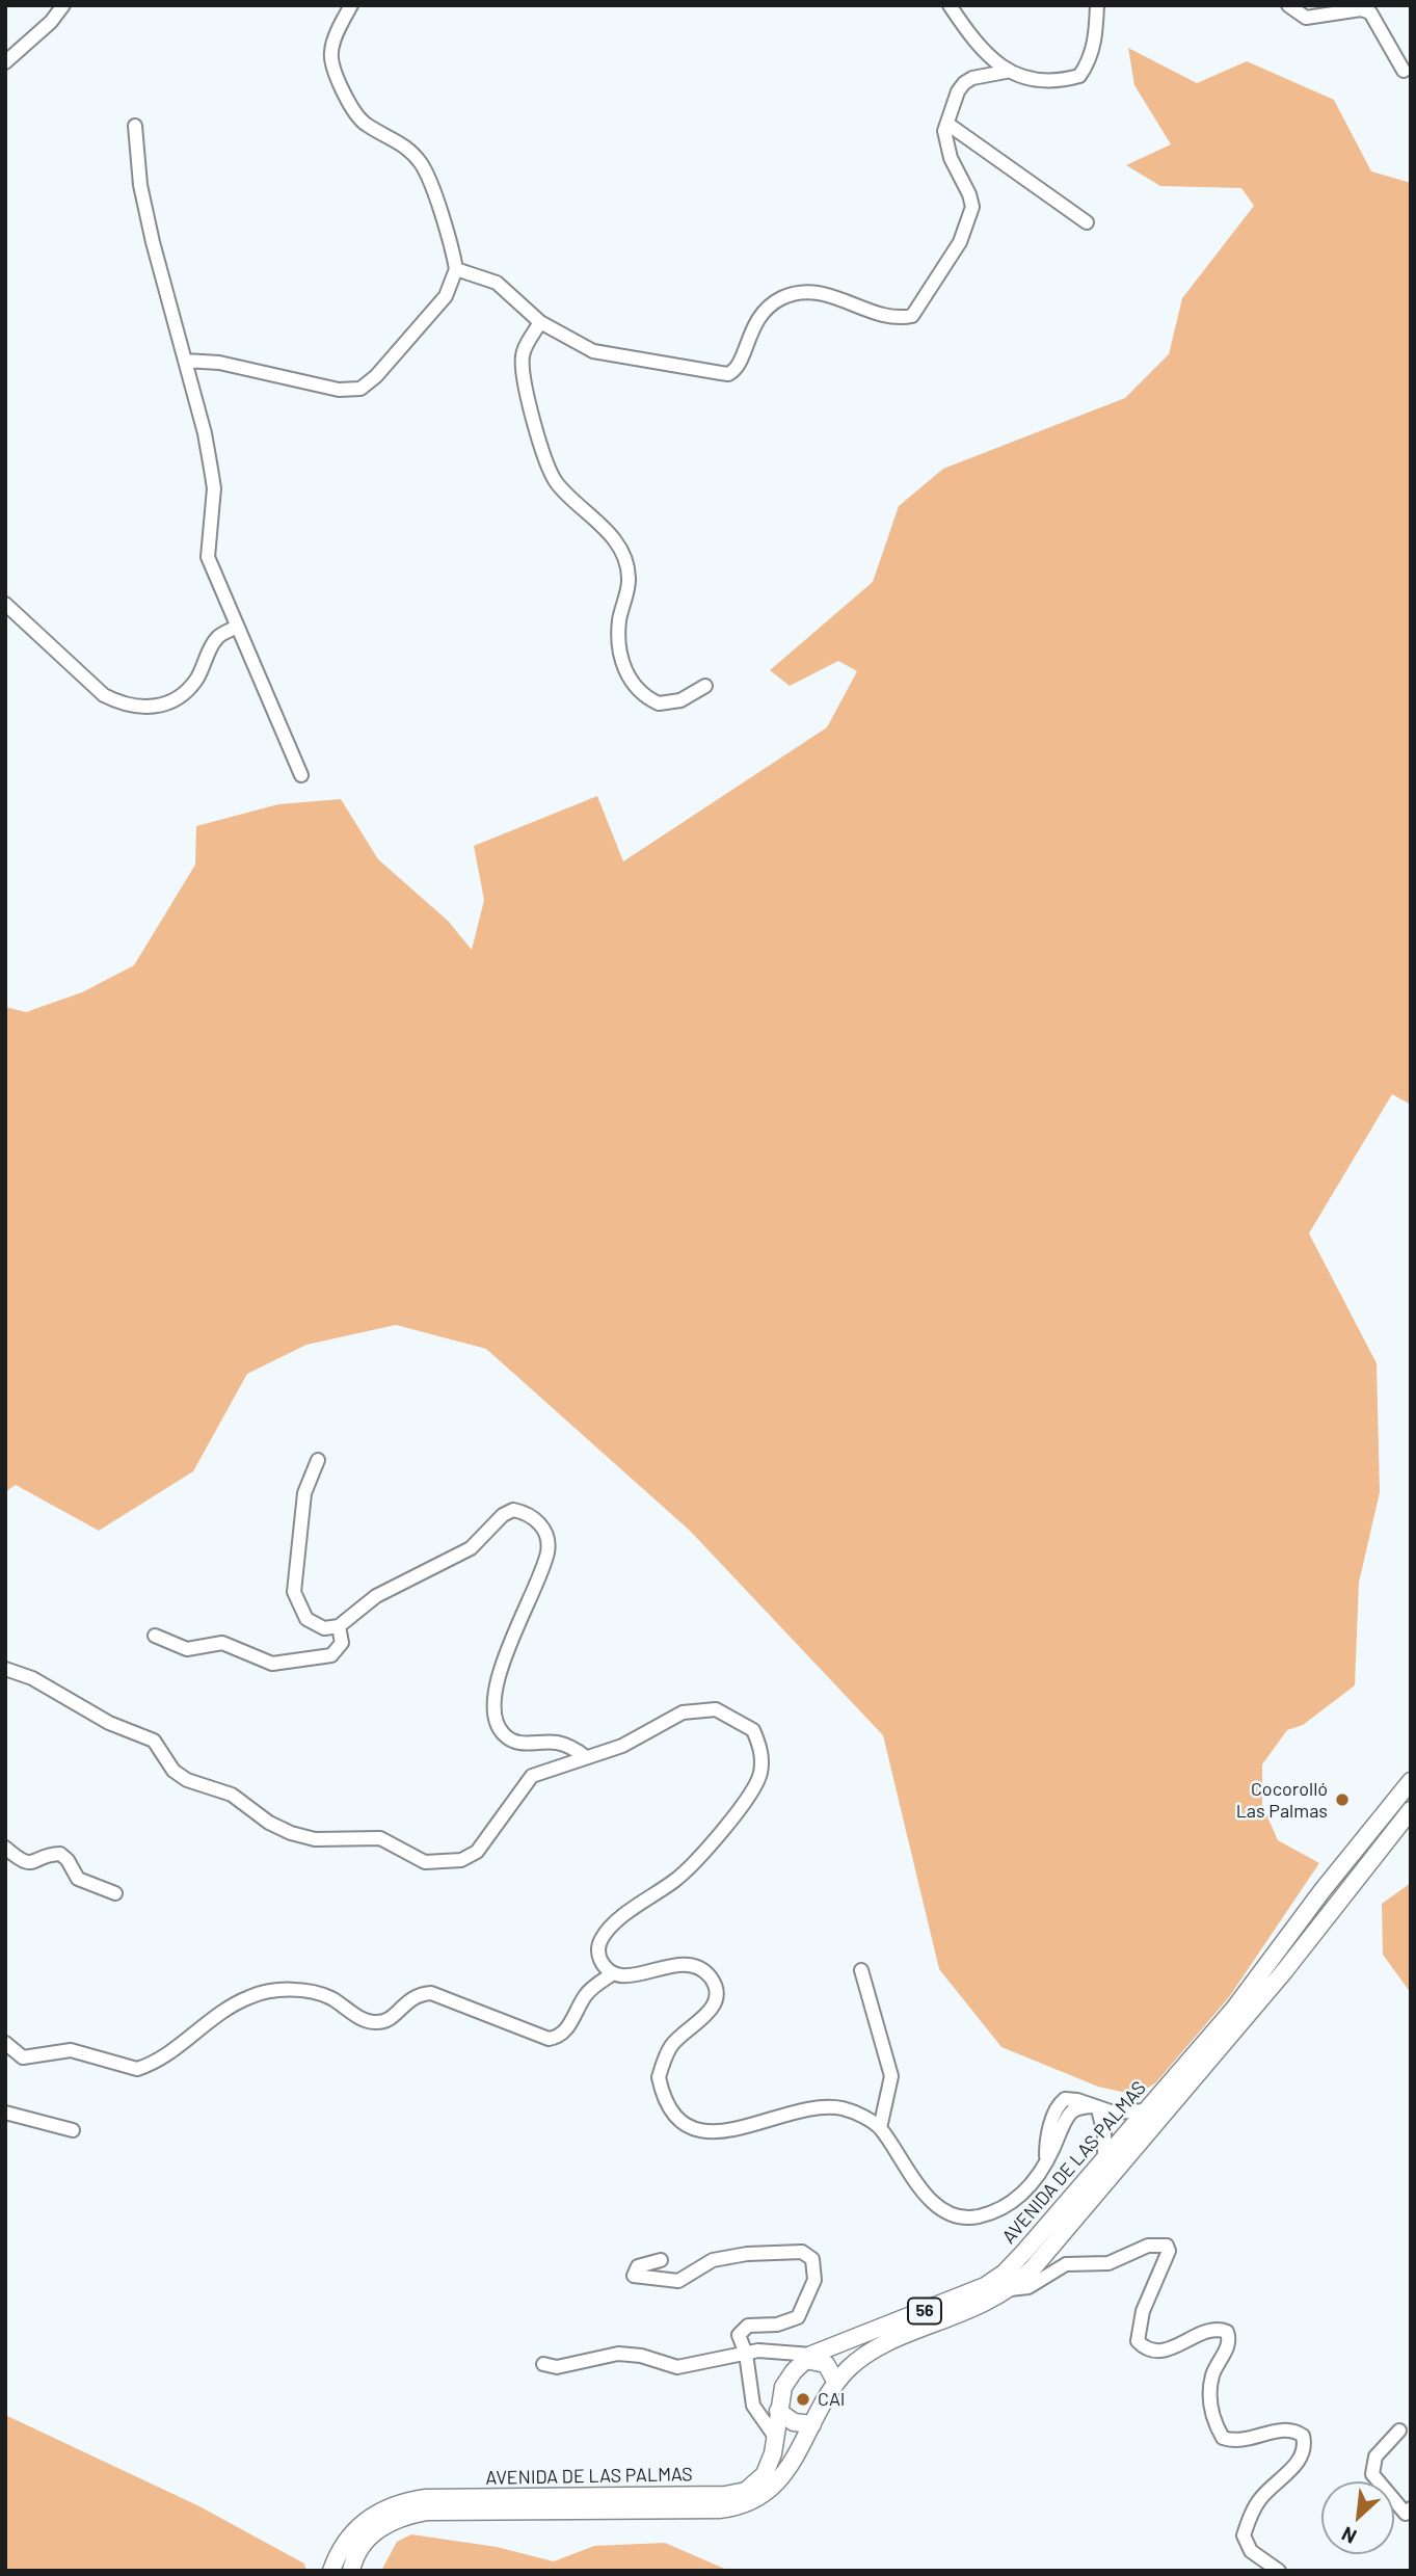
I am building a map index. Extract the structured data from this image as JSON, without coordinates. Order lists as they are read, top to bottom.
{
  "streets": {
    "main road": ["AVENIDA DE LAS PALMAS", "56"]
  },
  "places": ["Cocorolló Las Palmas", "CAI"],
  "north": "bottom left"
}
